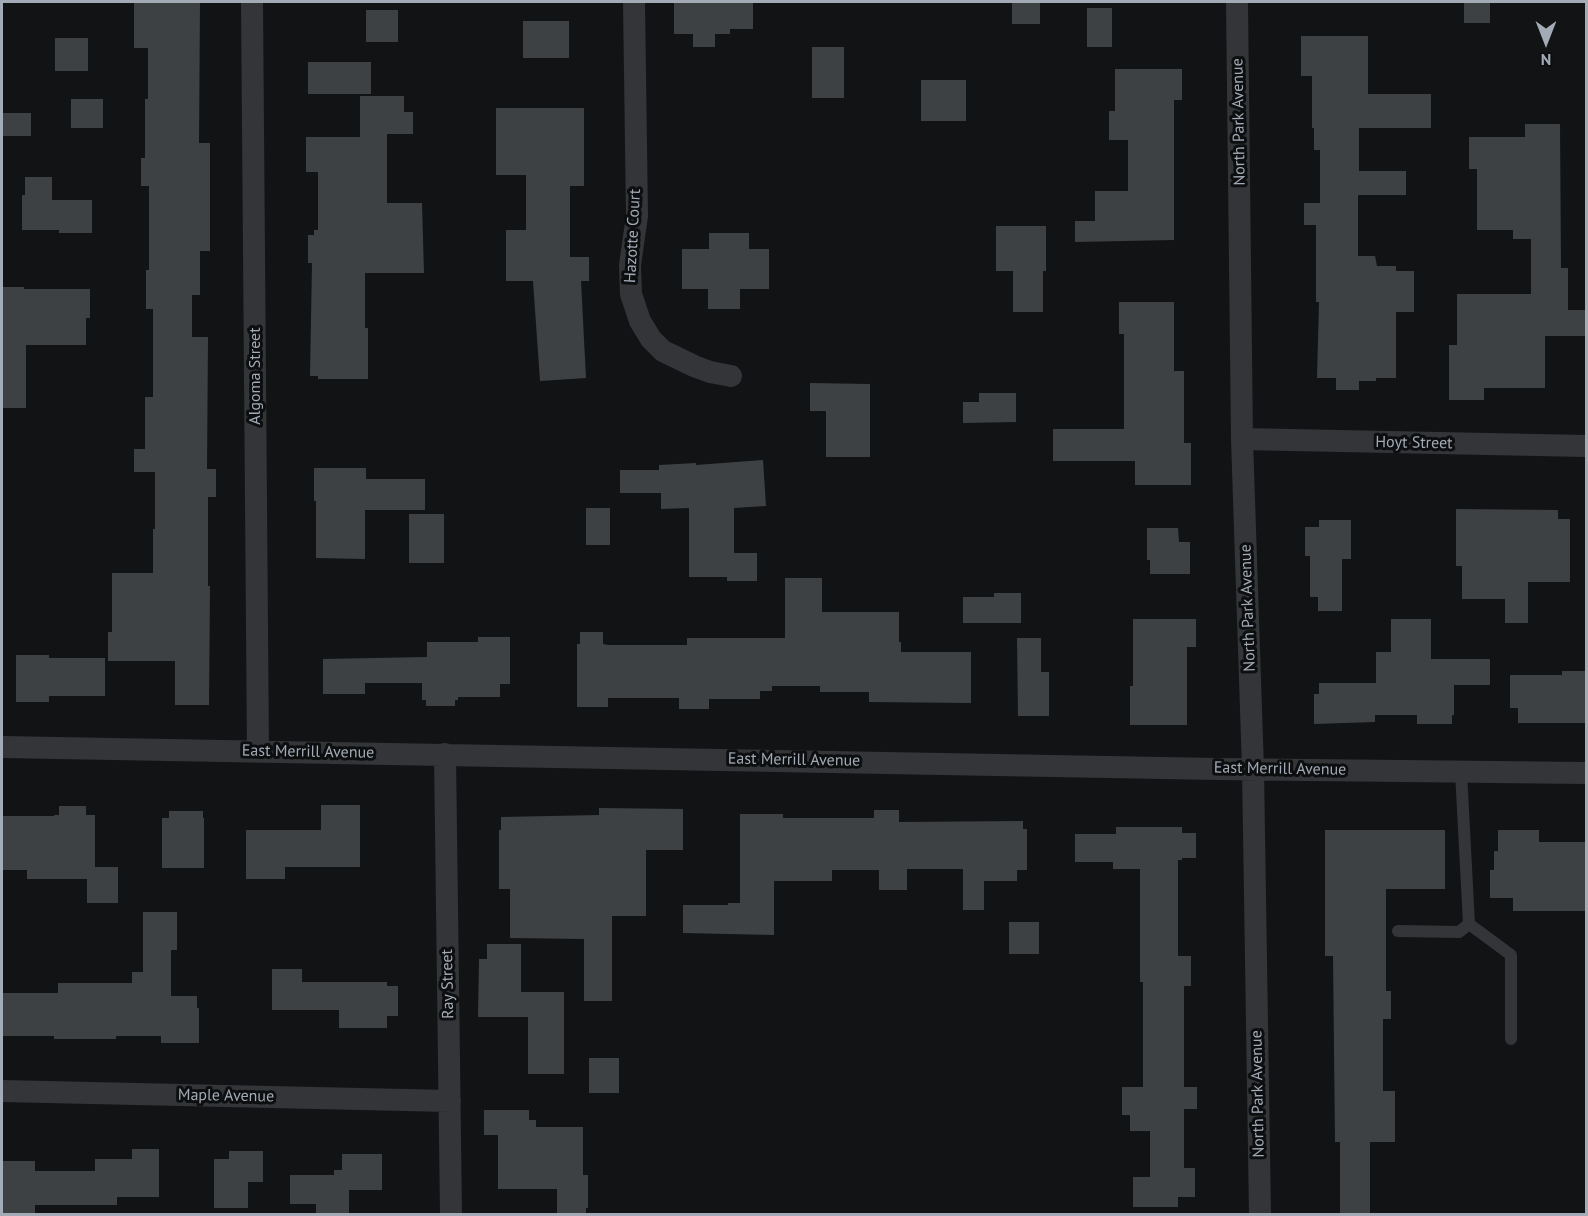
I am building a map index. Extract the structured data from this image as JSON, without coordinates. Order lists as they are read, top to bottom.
{
  "streets": {
    "street": [
      "North Park Avenue",
      "Hazotte Court",
      "Algoma Street",
      "Hoyt Street",
      "East Merrill Avenue",
      "Ray Street",
      "Maple Avenue"
    ]
  },
  "crossings": [
    ["North Park Avenue", "Hoyt Street"],
    ["North Park Avenue", "East Merrill Avenue"],
    ["Algoma Street", "East Merrill Avenue"],
    ["East Merrill Avenue", "Ray Street"],
    ["Ray Street", "Maple Avenue"]
  ],
  "north": "bottom"
}
